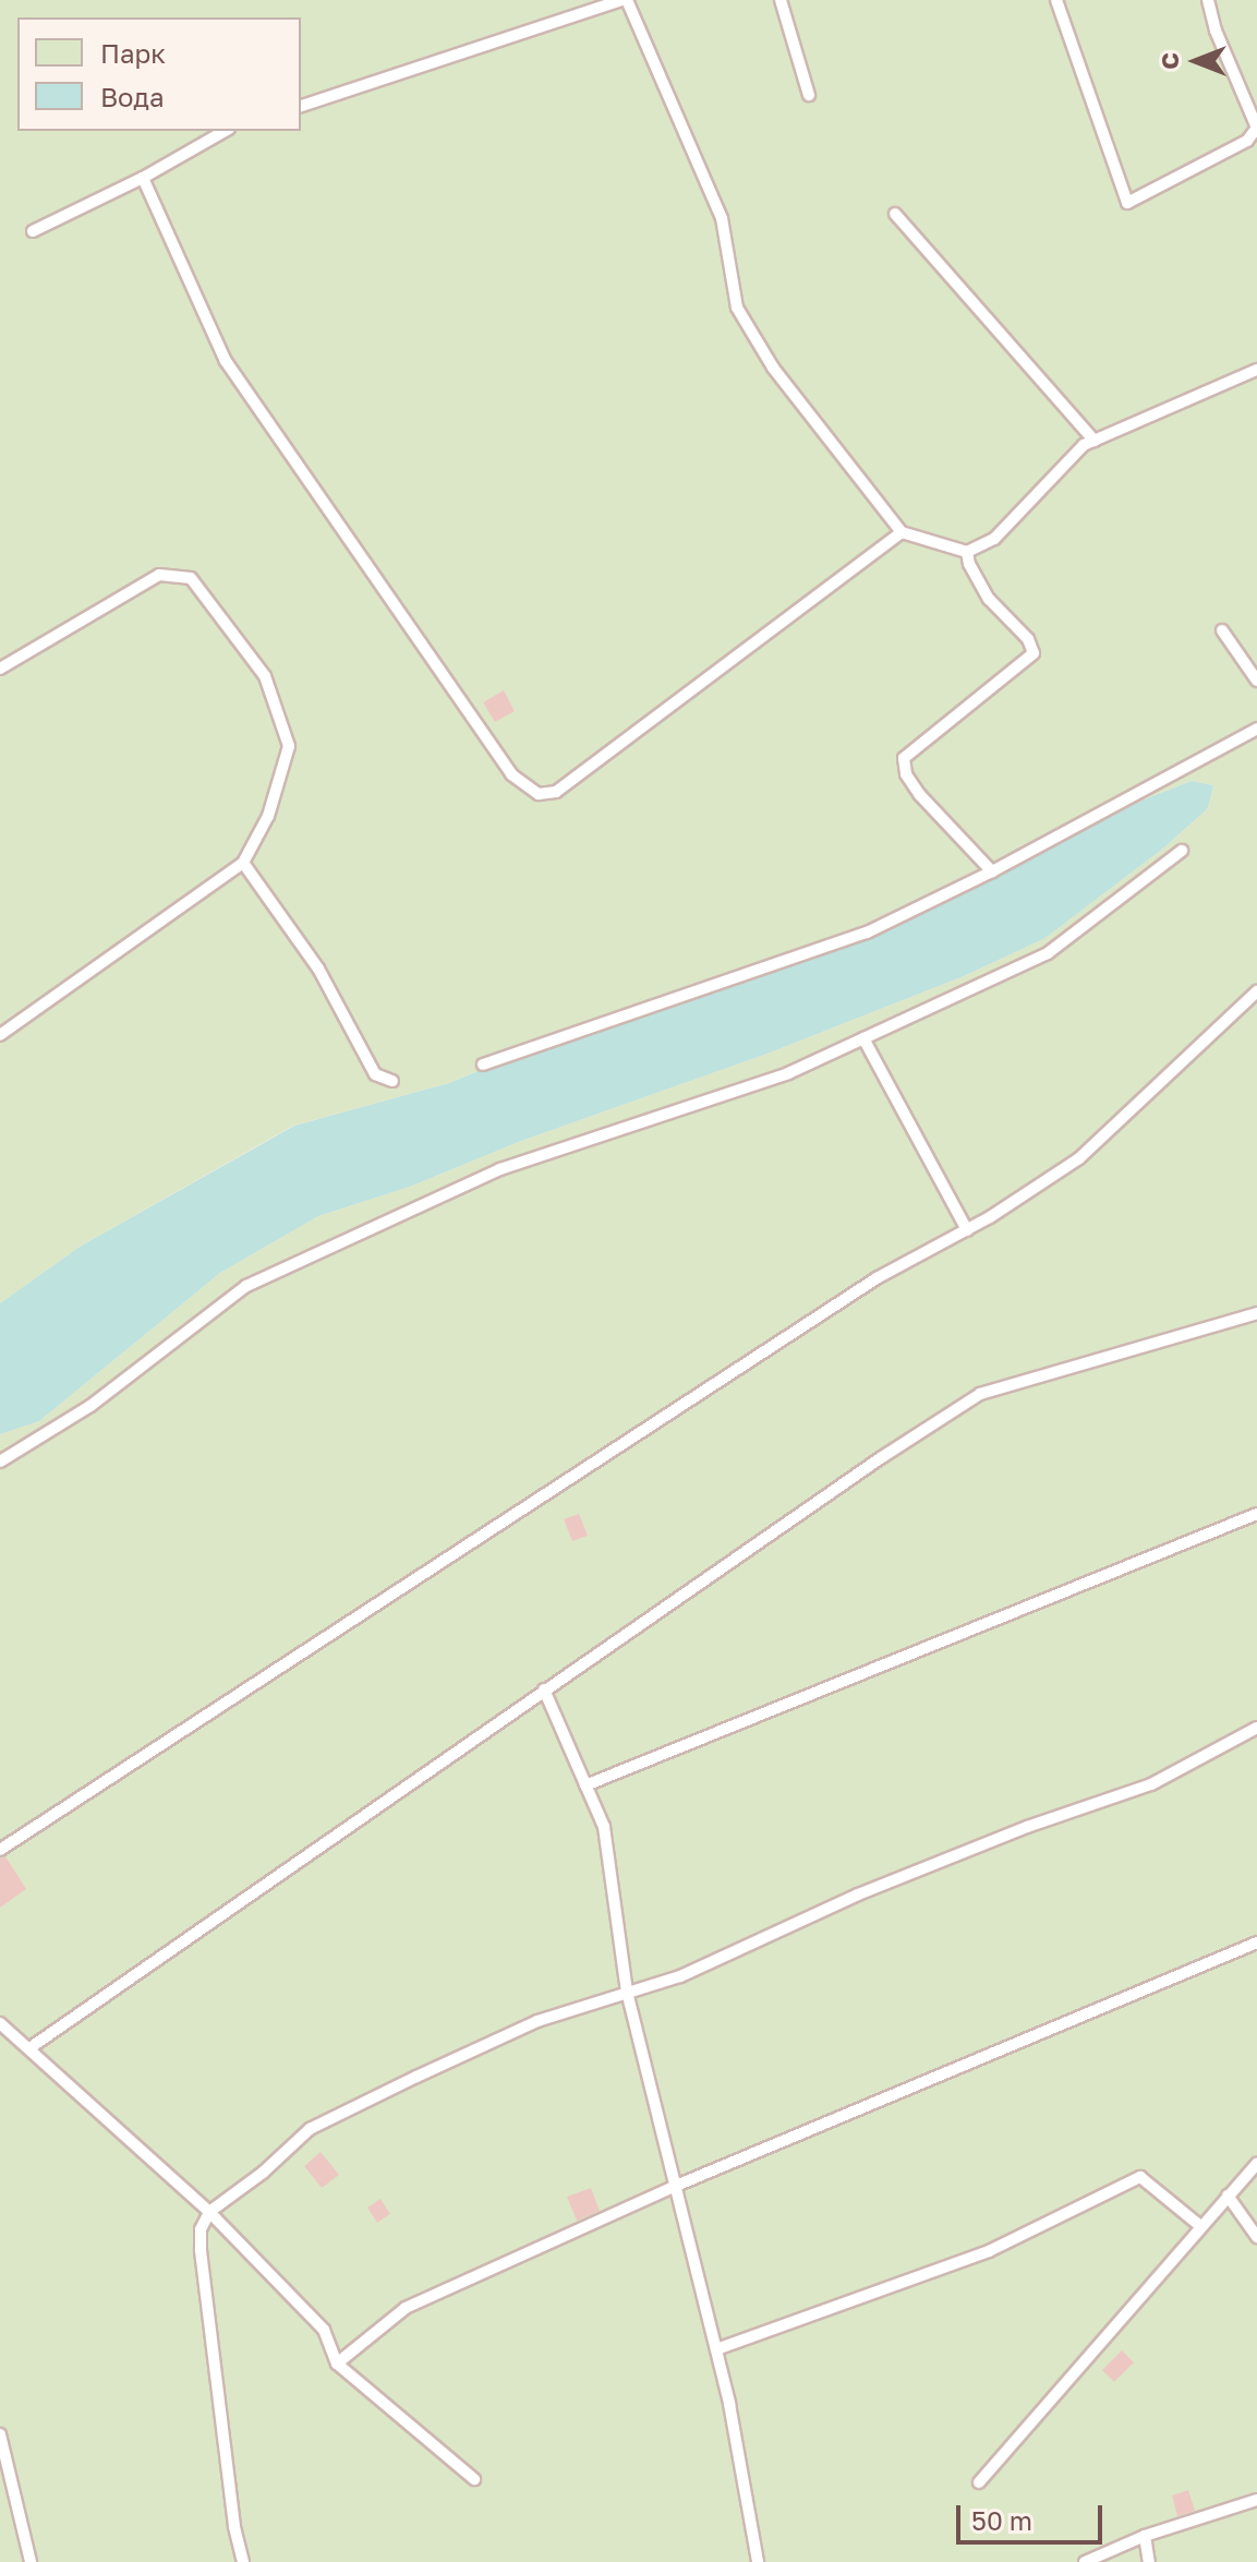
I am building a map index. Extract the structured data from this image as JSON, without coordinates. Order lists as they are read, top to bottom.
{
  "legend": ["Парк", "Вода"],
  "scale_bar": "50 m",
  "north": "left"
}
